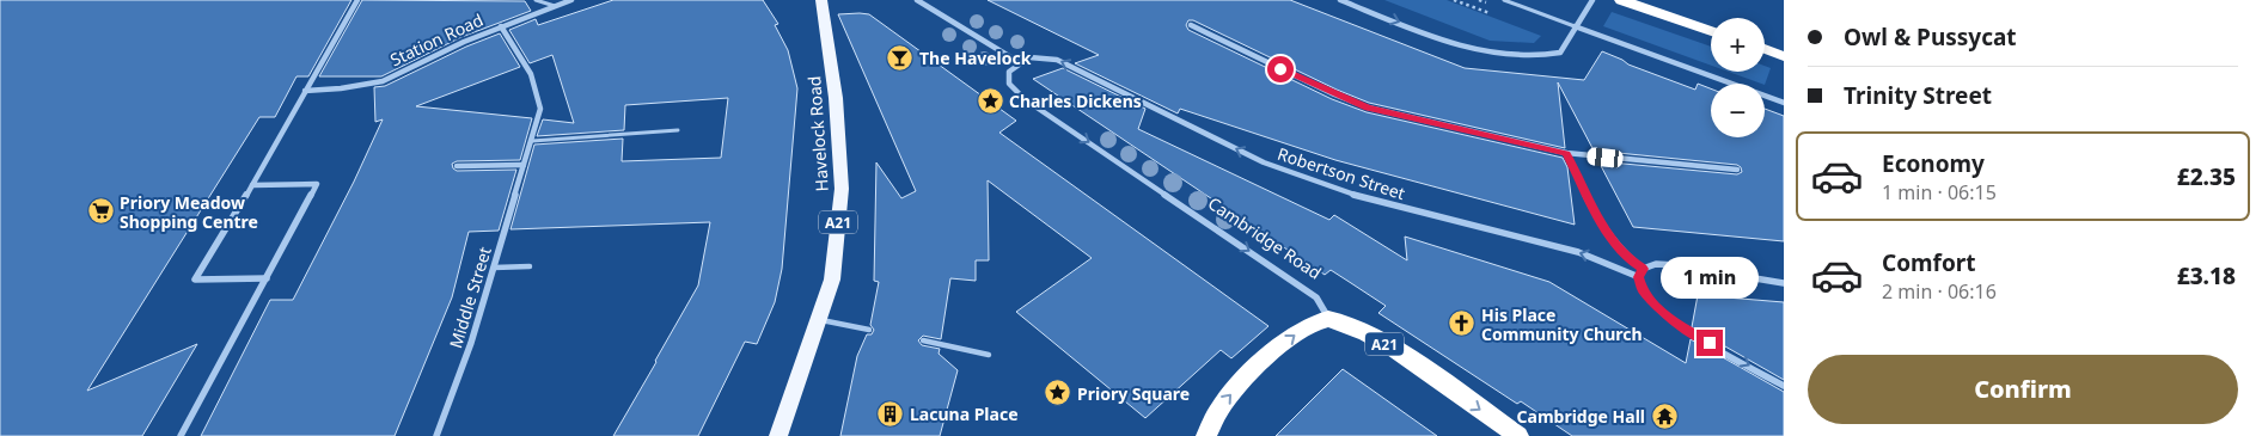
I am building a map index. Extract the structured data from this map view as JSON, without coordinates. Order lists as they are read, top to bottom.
{
  "streets": {
    "highway": ["A21"],
    "main road": ["Havelock Road"],
    "street": [
      "Station Road",
      "Robertson Street",
      "Cambridge Road",
      "Middle Street"
    ]
  },
  "crossings": [
    ["Station Road", "Middle Street"],
    ["Robertson Street", "Cambridge Road"],
    ["A21", "Cambridge Road"]
  ],
  "one_way": ["Robertson Street", "Cambridge Road"],
  "places": {
    "bar": ["The Havelock"],
    "place": ["Charles Dickens", "Priory Square"],
    "supermarket": ["Priory Meadow Shopping Centre"],
    "church": ["His Place Community Church"],
    "building": ["Lacuna Place"],
    "temple": ["Cambridge Hall"]
  },
  "page": {
    "banner": ["Owl & Pussycat", "Trinity Street"],
    "map_buttons": ["+", "−"],
    "list": [
      {
        "name": "Economy",
        "note": "1 min · 06:15",
        "value": "£2.35"
      },
      {
        "name": "Comfort",
        "note": "2 min · 06:16",
        "value": "£3.18"
      }
    ],
    "bubble": "1 min",
    "buttons": "Confirm"
  }
}
